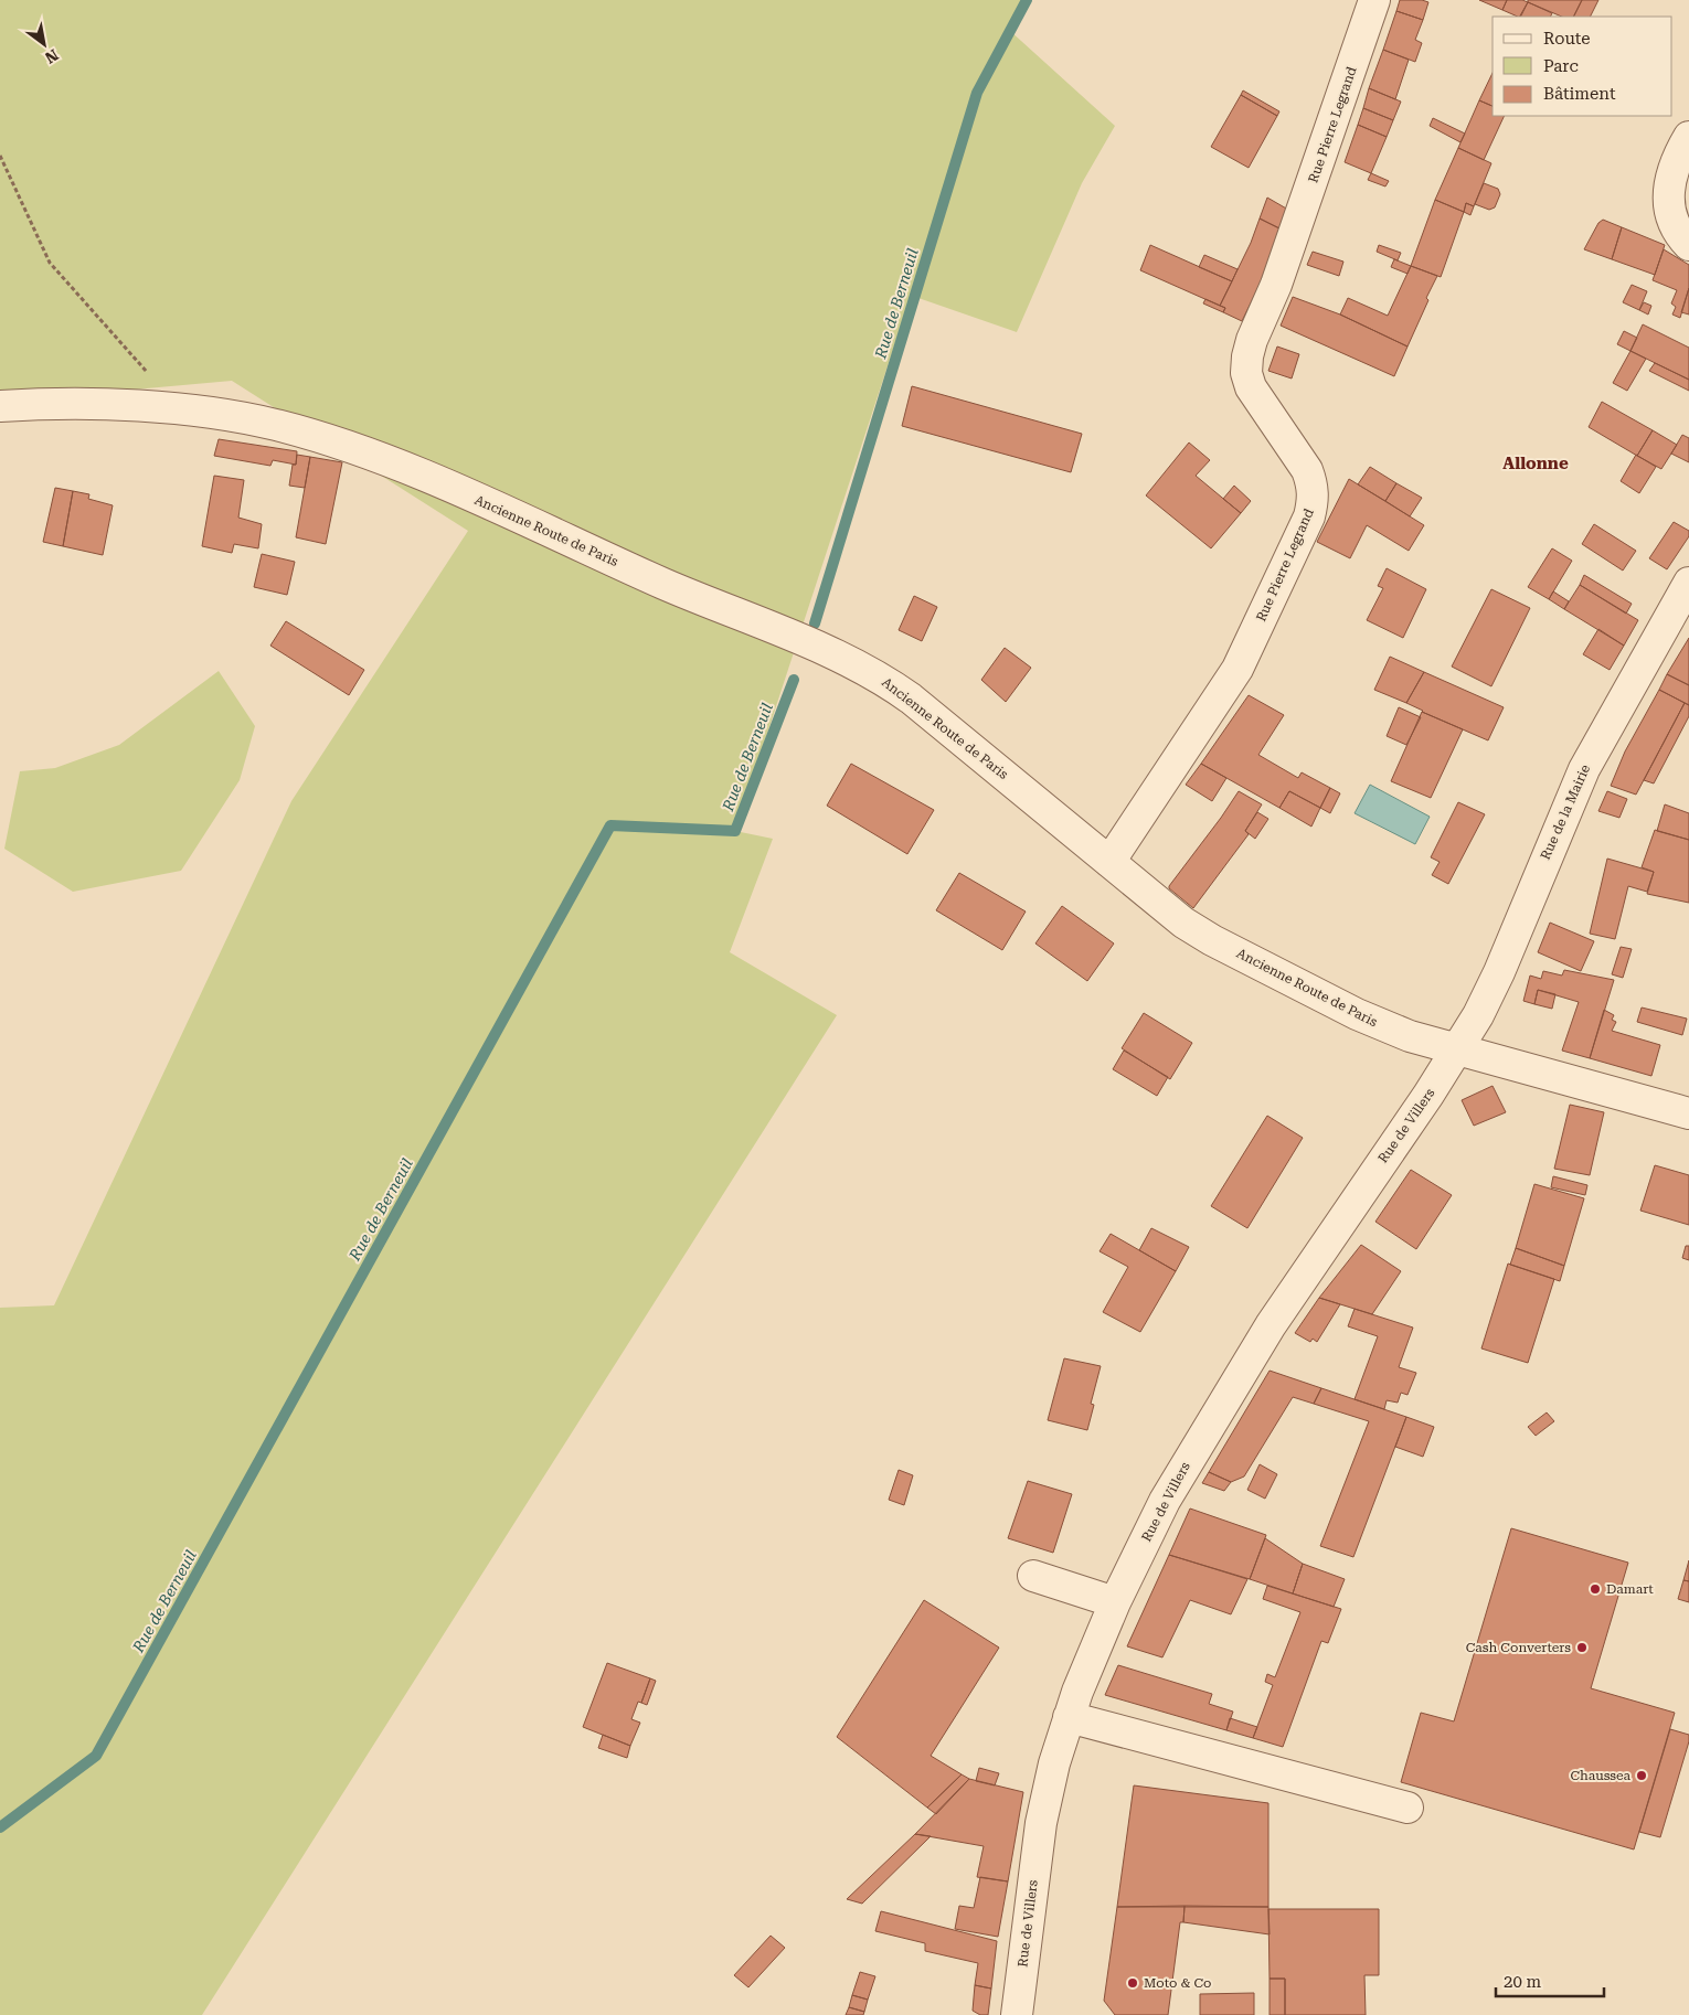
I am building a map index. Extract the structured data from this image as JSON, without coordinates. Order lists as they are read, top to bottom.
{
  "streets": {
    "street": [
      "Rue Pierre Legrand",
      "Ancienne Route de Paris",
      "Rue de la Mairie",
      "Rue de Villers"
    ]
  },
  "crossings": [
    ["Rue Pierre Legrand", "Ancienne Route de Paris"],
    ["Ancienne Route de Paris", "Rue de la Mairie"],
    ["Ancienne Route de Paris", "Rue de Villers"],
    ["Rue de la Mairie", "Rue de Villers"]
  ],
  "districts": ["Allonne"],
  "water": ["Rue de Berneuil"],
  "places": [
    "Damart",
    "Cash Converters",
    "Chaussea",
    "Moto & Co"
  ],
  "legend": ["Route", "Parc", "Bâtiment"],
  "scale_bar": "20 m",
  "north": "bottom right"
}
